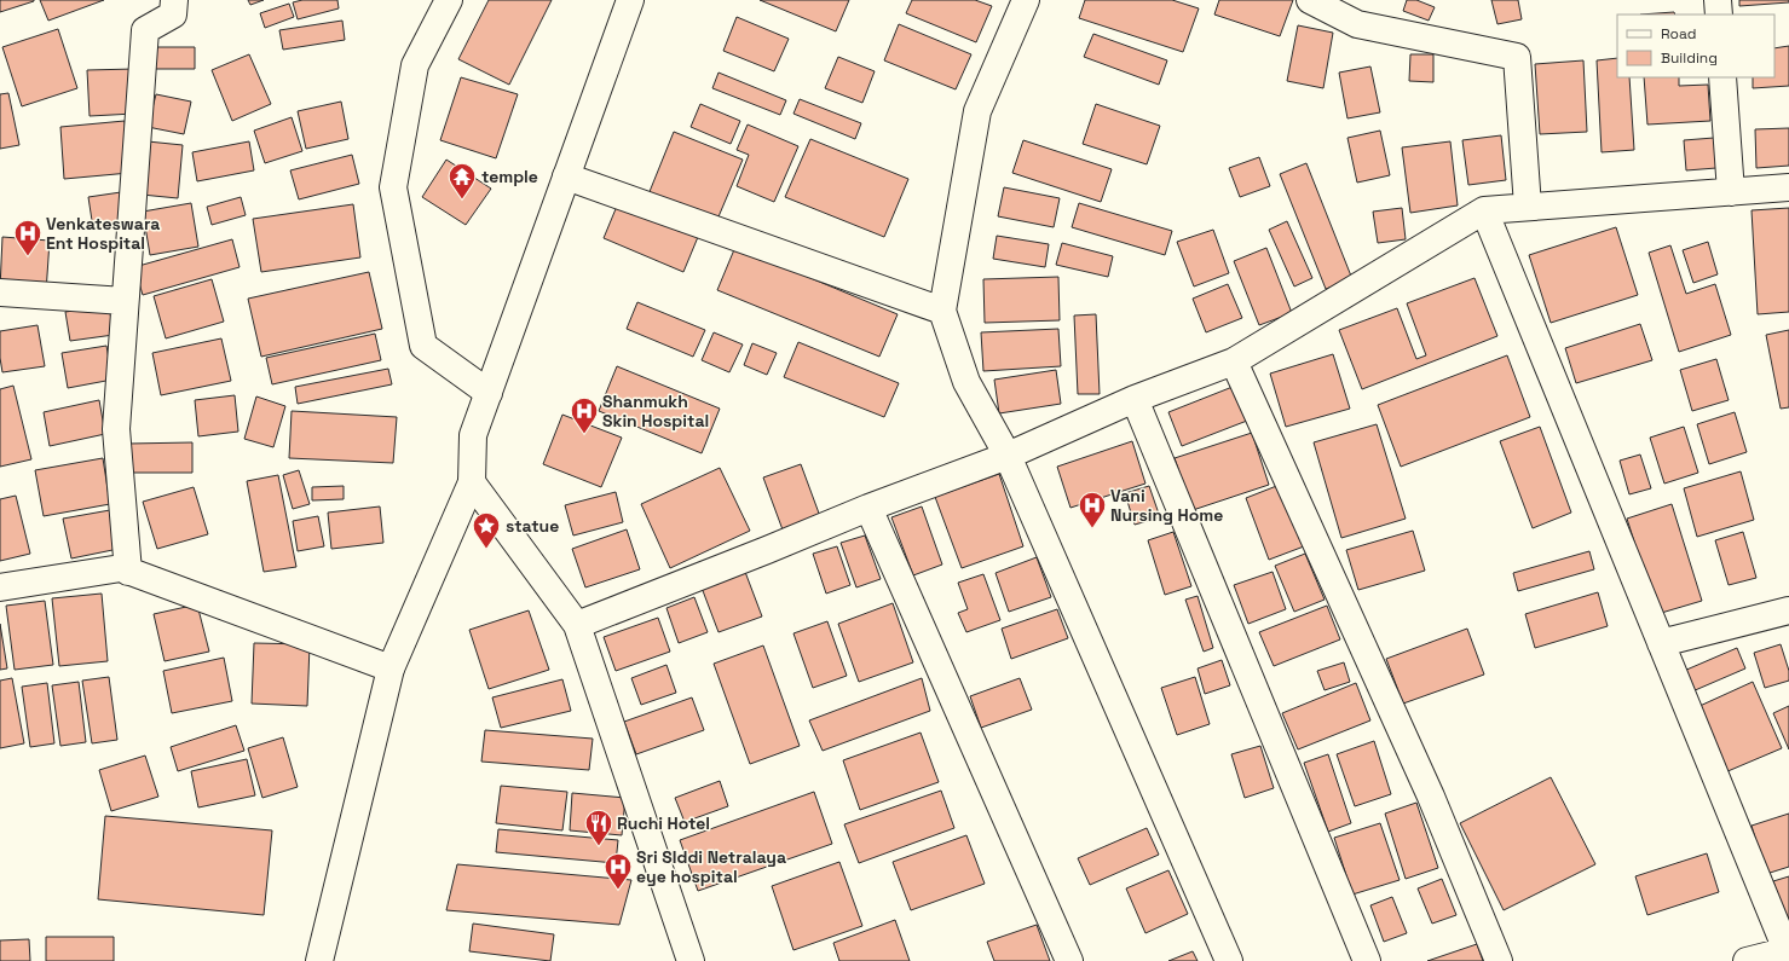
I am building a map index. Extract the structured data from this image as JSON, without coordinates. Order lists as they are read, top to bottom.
{
  "places": {
    "temple": ["temple"],
    "hospital": [
      "Venkateswara Ent Hospital",
      "Shanmukh Skin Hospital",
      "Vani Nursing Home",
      "Sri SIddi Netralaya eye hospital"
    ],
    "place": ["statue"],
    "restaurant": ["Ruchi Hotel"]
  },
  "legend": ["Road", "Building"]
}
